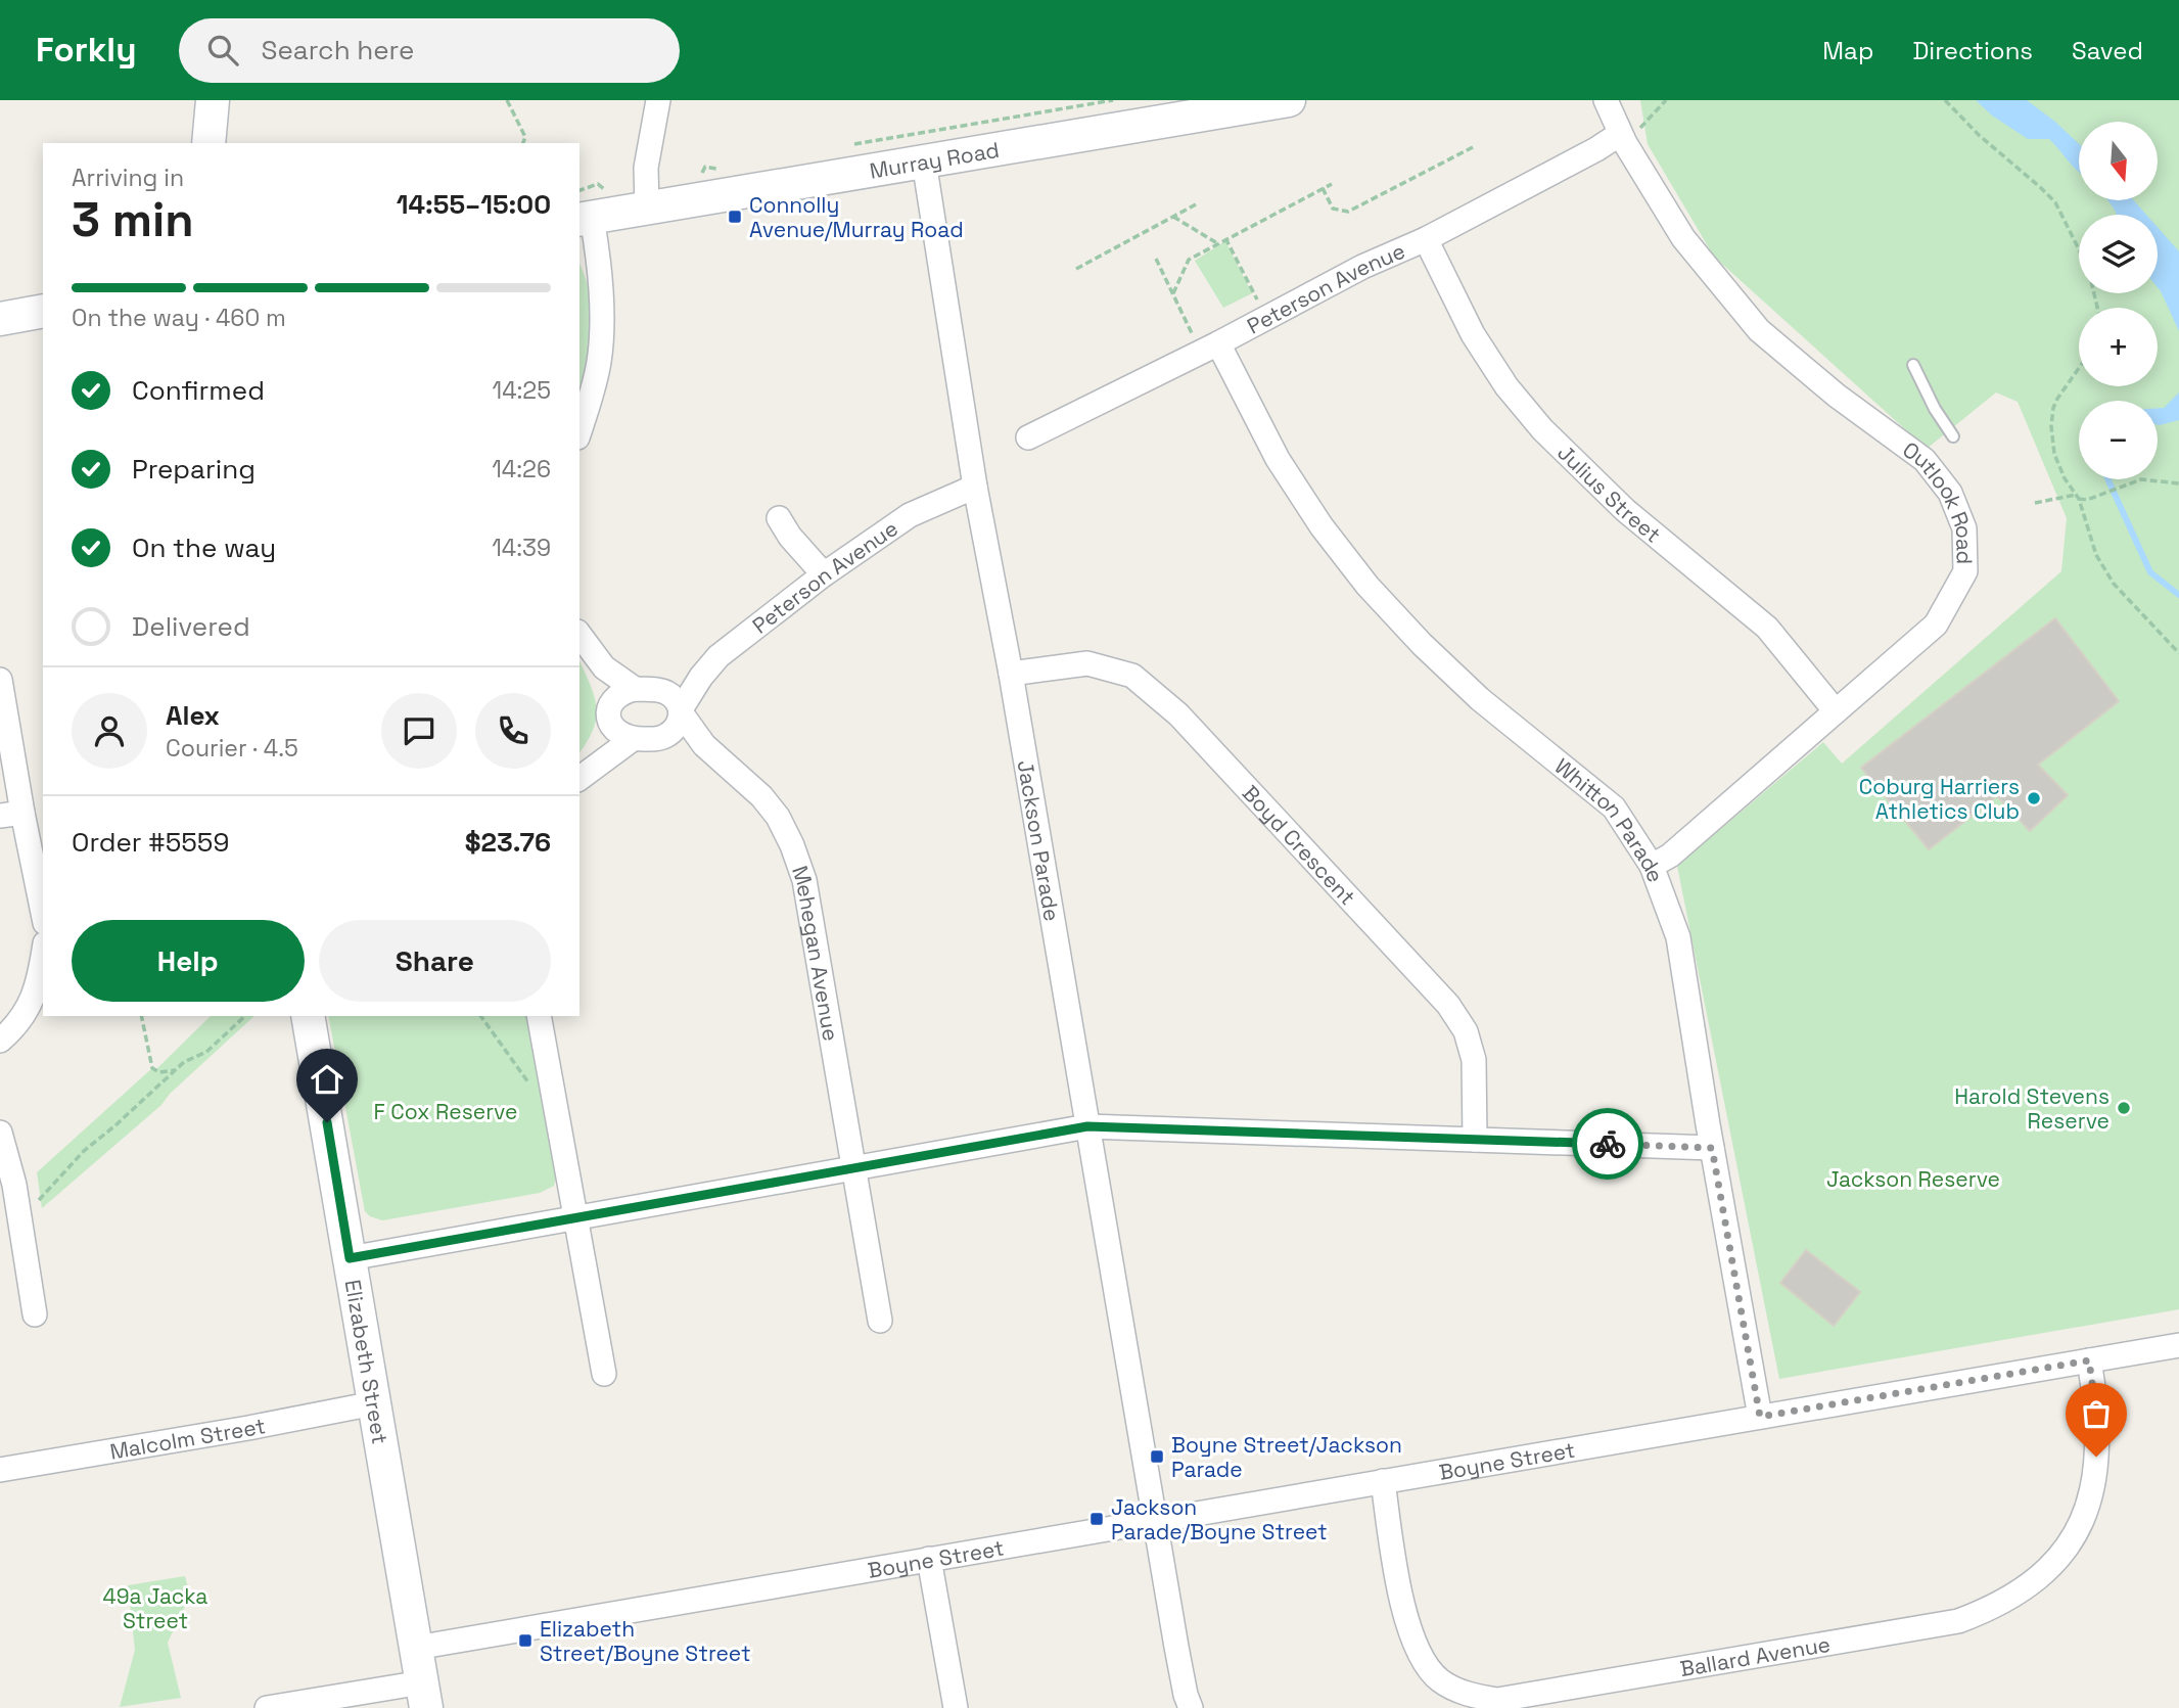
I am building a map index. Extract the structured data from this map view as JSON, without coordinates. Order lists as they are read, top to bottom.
{
  "streets": {
    "main road": ["Murray Road", "Elizabeth Street"],
    "street": [
      "Peterson Avenue",
      "Julius Street",
      "Outlook Road",
      "Whitton Parade",
      "Jackson Parade",
      "Boyd Crescent",
      "Mehegan Avenue",
      "Malcolm Street",
      "Boyne Street",
      "Ballard Avenue"
    ]
  },
  "crossings": [
    ["Murray Road", "Jackson Parade"],
    ["Peterson Avenue", "Julius Street"],
    ["Peterson Avenue", "Outlook Road"],
    ["Peterson Avenue", "Whitton Parade"],
    ["Peterson Avenue", "Jackson Parade"],
    ["Peterson Avenue", "Mehegan Avenue"],
    ["Julius Street", "Outlook Road"],
    ["Outlook Road", "Whitton Parade"],
    ["Whitton Parade", "Boyne Street"],
    ["Jackson Parade", "Boyd Crescent"],
    ["Jackson Parade", "Boyne Street"],
    ["Elizabeth Street", "Malcolm Street"],
    ["Elizabeth Street", "Boyne Street"],
    ["Boyne Street", "Ballard Avenue"]
  ],
  "parks": ["F Cox Reserve", "Jackson Reserve", "49a Jacka Street"],
  "places": {
    "transit": [
      "Connolly Avenue/Murray Road",
      "Boyne Street/Jackson Parade",
      "Jackson Parade/Boyne Street",
      "Elizabeth Street/Boyne Street"
    ],
    "other": ["Coburg Harriers Athletics Club", "Harold Stevens Reserve"]
  },
  "north": "bottom",
  "page": {
    "header": "Forkly",
    "search": "Search here",
    "nav": ["Map", "Directions", "Saved"],
    "map_buttons": ["+", "−"],
    "heading": ["3 min", "Arriving in", "14:55–15:00"],
    "panel": [
      "Alex",
      "Courier · 4.5",
      "Order #5559",
      "$23.76"
    ],
    "bar": "On the way · 460 m",
    "list": [
      ["Confirmed", "14:25"],
      ["Preparing", "14:26"],
      ["On the way", "14:39"],
      "Delivered"
    ],
    "buttons": ["Help", "Share"]
  }
}
